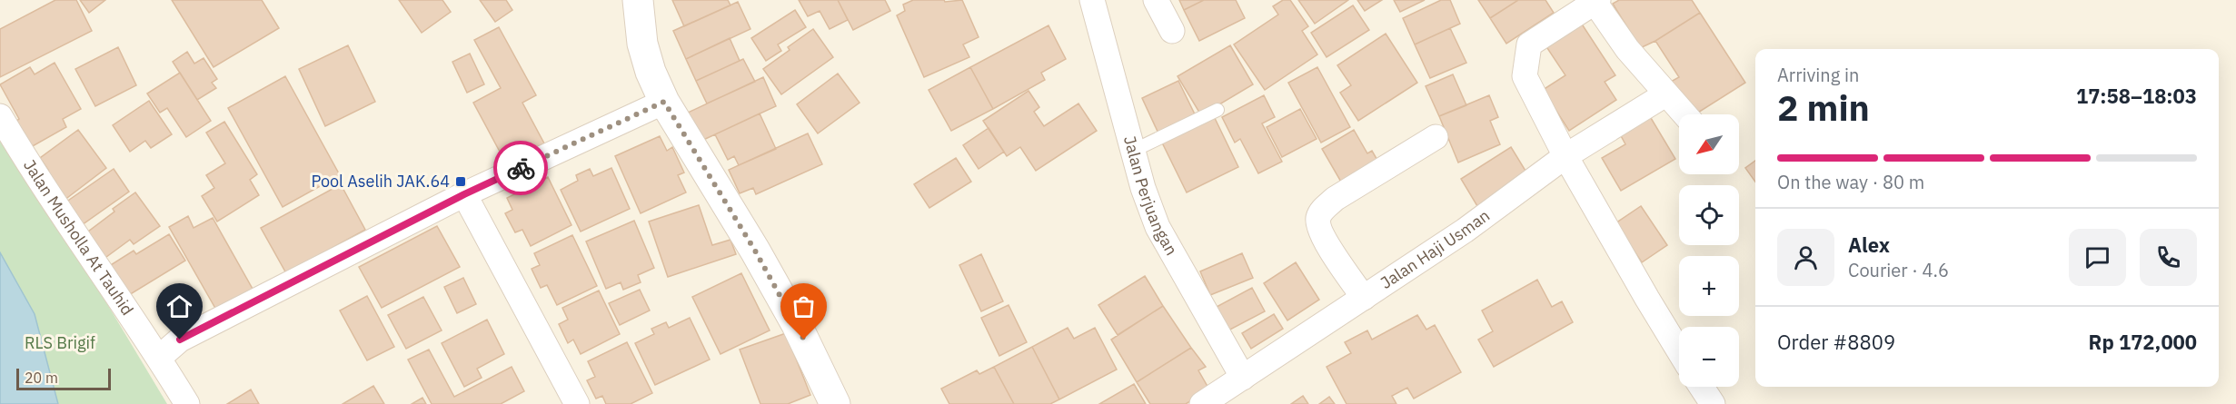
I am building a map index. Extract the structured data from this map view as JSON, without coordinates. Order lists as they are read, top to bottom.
{
  "streets": {
    "street": ["Jalan Perjuangan", "Jalan Musholla At Tauhid", "Jalan Haji Usman"]
  },
  "crossings": [
    ["Jalan Perjuangan", "Jalan Haji Usman"]
  ],
  "parks": ["RLS Brigif"],
  "places": {
    "transit": ["Pool Aselih JAK.64"]
  },
  "scale_bar": "20 m",
  "north": "bottom left",
  "page": {
    "heading": ["2 min", "Arriving in", "17:58–18:03"],
    "panel": [
      "Alex",
      "Courier · 4.6",
      "Order #8809",
      "Rp 172,000"
    ],
    "map_buttons": ["+", "−"],
    "bar": "On the way · 80 m",
    "scale": "20 m"
  }
}
